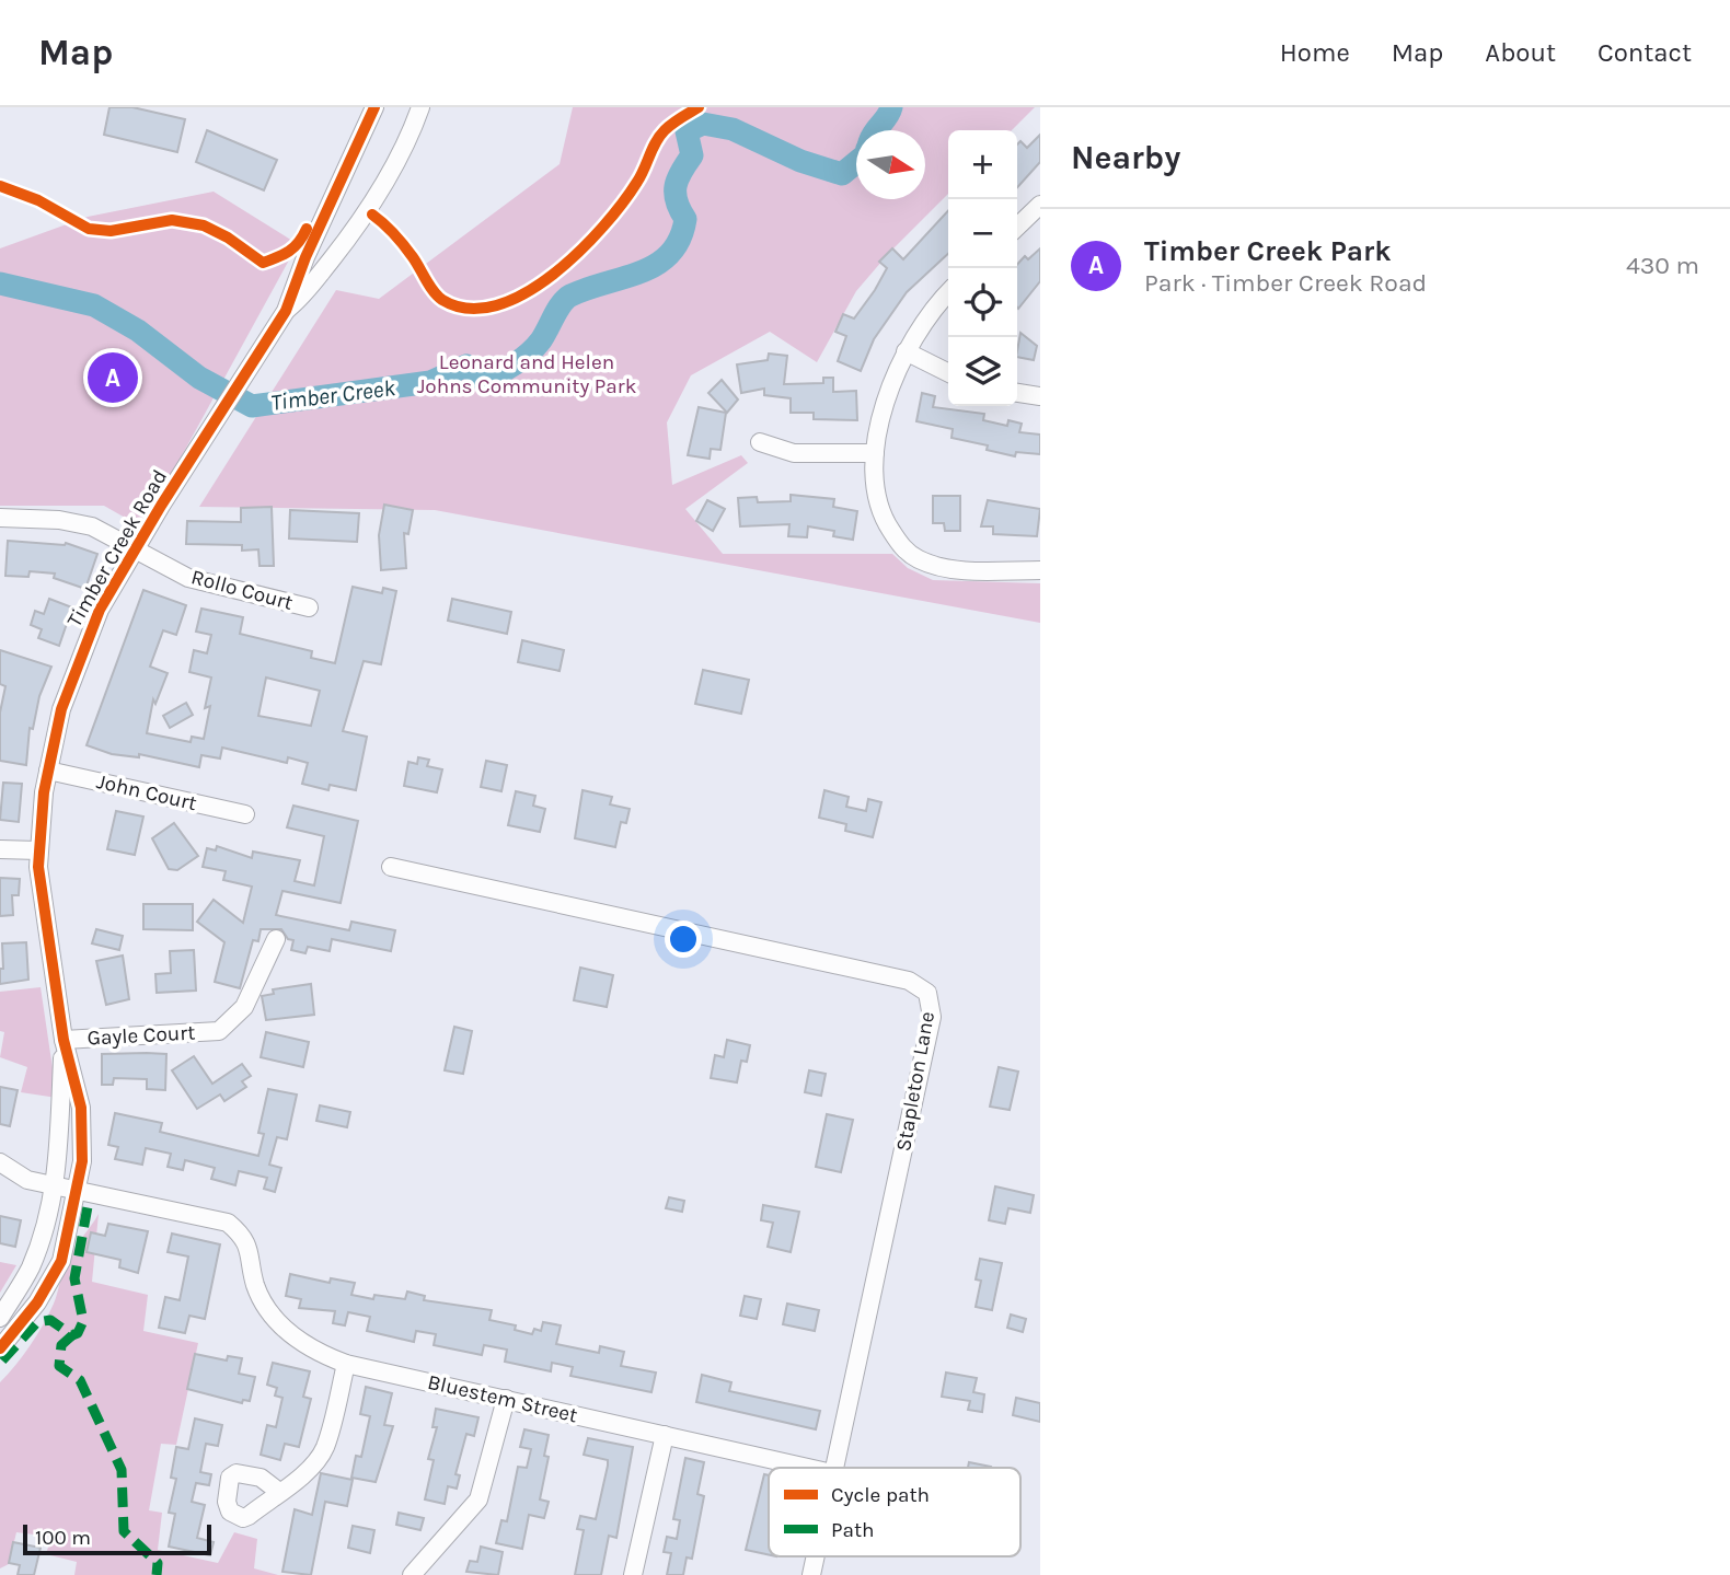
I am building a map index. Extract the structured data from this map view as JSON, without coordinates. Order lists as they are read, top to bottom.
{
  "streets": {
    "street": [
      "Timber Creek Road",
      "Rollo Court",
      "John Court",
      "Gayle Court",
      "Stapleton Lane",
      "Bluestem Street"
    ]
  },
  "crossings": [
    ["Timber Creek Road", "Rollo Court"],
    ["Timber Creek Road", "John Court"],
    ["Timber Creek Road", "Gayle Court"],
    ["Timber Creek Road", "Bluestem Street"]
  ],
  "water": ["Timber Creek"],
  "parks": ["Leonard and Helen Johns Community Park"],
  "legend": ["Cycle path", "Path"],
  "scale_bar": "100 m",
  "north": "right",
  "page": {
    "header": "Map",
    "nav": [
      "Home",
      "Map",
      "About",
      "Contact"
    ],
    "heading": "Nearby",
    "map_buttons": ["+", "−"],
    "list": [
      {
        "mark": "A",
        "name": "Timber Creek Park",
        "note": "Park · Timber Creek Road",
        "value": "430 m"
      }
    ],
    "pins": "A",
    "scale": "100 m"
  }
}
